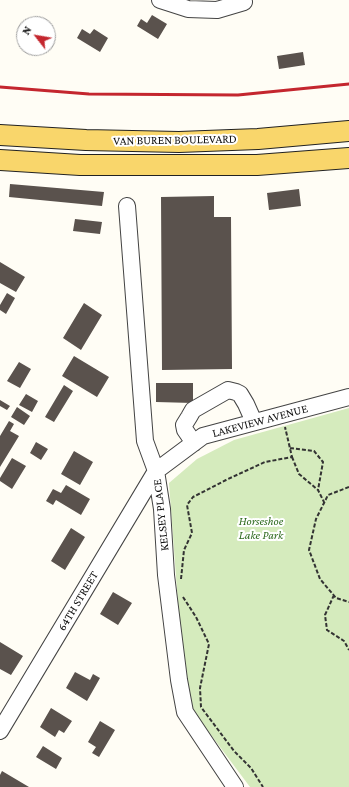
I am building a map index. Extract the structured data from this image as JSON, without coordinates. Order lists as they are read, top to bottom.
{
  "streets": {
    "main road": ["VAN BUREN BOULEVARD"],
    "street": ["LAKEVIEW AVENUE", "KELSEY PLACE", "64TH STREET"]
  },
  "crossings": [
    ["LAKEVIEW AVENUE", "KELSEY PLACE"],
    ["LAKEVIEW AVENUE", "64TH STREET"],
    ["KELSEY PLACE", "64TH STREET"]
  ],
  "parks": ["Horseshoe Lake Park"],
  "north": "top left"
}
